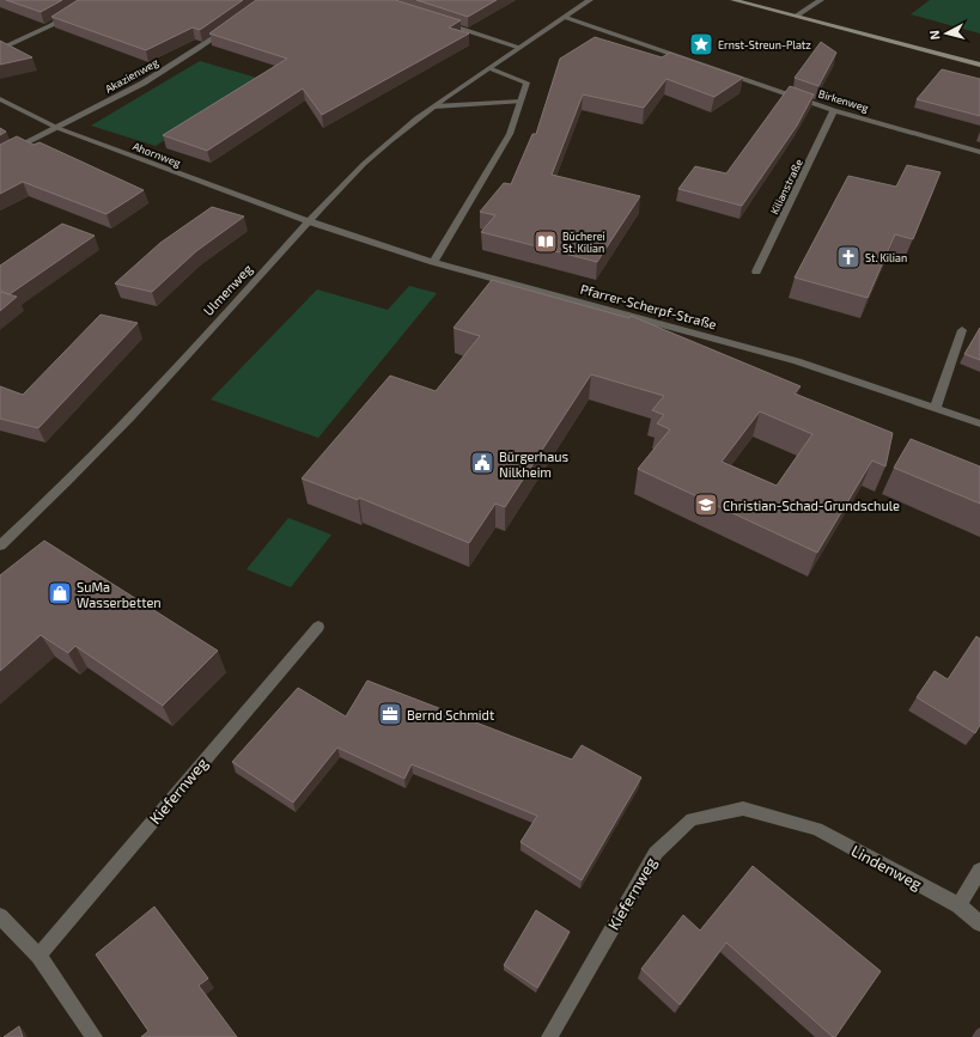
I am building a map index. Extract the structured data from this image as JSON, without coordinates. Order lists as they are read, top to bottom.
{
  "streets": {
    "street": [
      "Akazienweg",
      "Birkenweg",
      "Ahornweg",
      "Kilianstraße",
      "Ulmenweg",
      "Pfarrer-Scherpf-Straße",
      "Kiefernweg",
      "Lindenweg"
    ]
  },
  "crossings": [
    ["Akazienweg", "Ahornweg"],
    ["Birkenweg", "Kilianstraße"],
    ["Birkenweg", "Ulmenweg"],
    ["Ahornweg", "Ulmenweg"],
    ["Ahornweg", "Pfarrer-Scherpf-Straße"],
    ["Ulmenweg", "Pfarrer-Scherpf-Straße"],
    ["Kiefernweg", "Lindenweg"]
  ],
  "places": {
    "place": ["Ernst-Streun-Platz"],
    "library": ["Bücherei St. Kilian"],
    "church": ["St. Kilian"],
    "public building": ["Bürgerhaus Nilkheim"],
    "school or university": ["Christian-Schad-Grundschule"],
    "shop": ["SuMa Wasserbetten"],
    "office": ["Bernd Schmidt"]
  },
  "north": "left"
}
